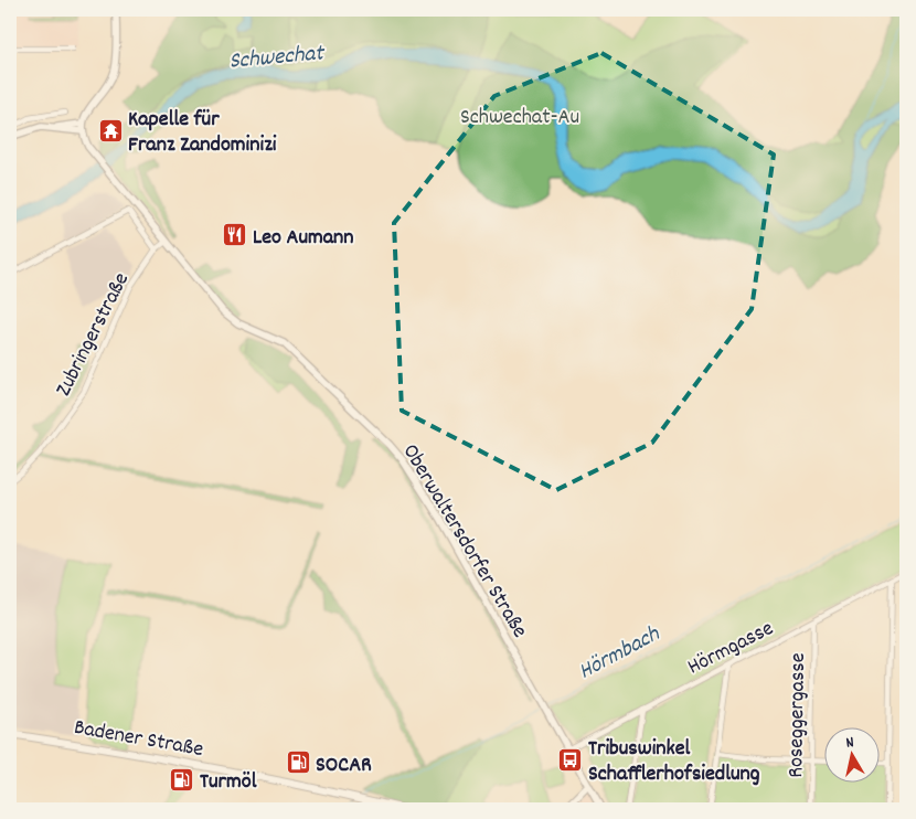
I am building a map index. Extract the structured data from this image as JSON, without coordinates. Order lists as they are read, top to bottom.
{
  "streets": {
    "main road": ["Badener Straße"],
    "street": [
      "Zubringerstraße",
      "Oberwaltersdorfer Straße",
      "Hörmgasse",
      "Roseggergasse"
    ]
  },
  "crossings": [
    ["Zubringerstraße", "Oberwaltersdorfer Straße"],
    ["Oberwaltersdorfer Straße", "Hörmgasse"],
    ["Hörmgasse", "Roseggergasse"]
  ],
  "water": ["Schwechat", "Hörmbach"],
  "parks": ["Schwechat-Au"],
  "places": {
    "temple": ["Kapelle für Franz Zandominizi"],
    "restaurant": ["Leo Aumann"],
    "bus stop": ["Tribuswinkel Schafflerhofsiedlung"],
    "fuel station": ["SOCAR", "Turmöl"]
  },
  "north": "top"
}
